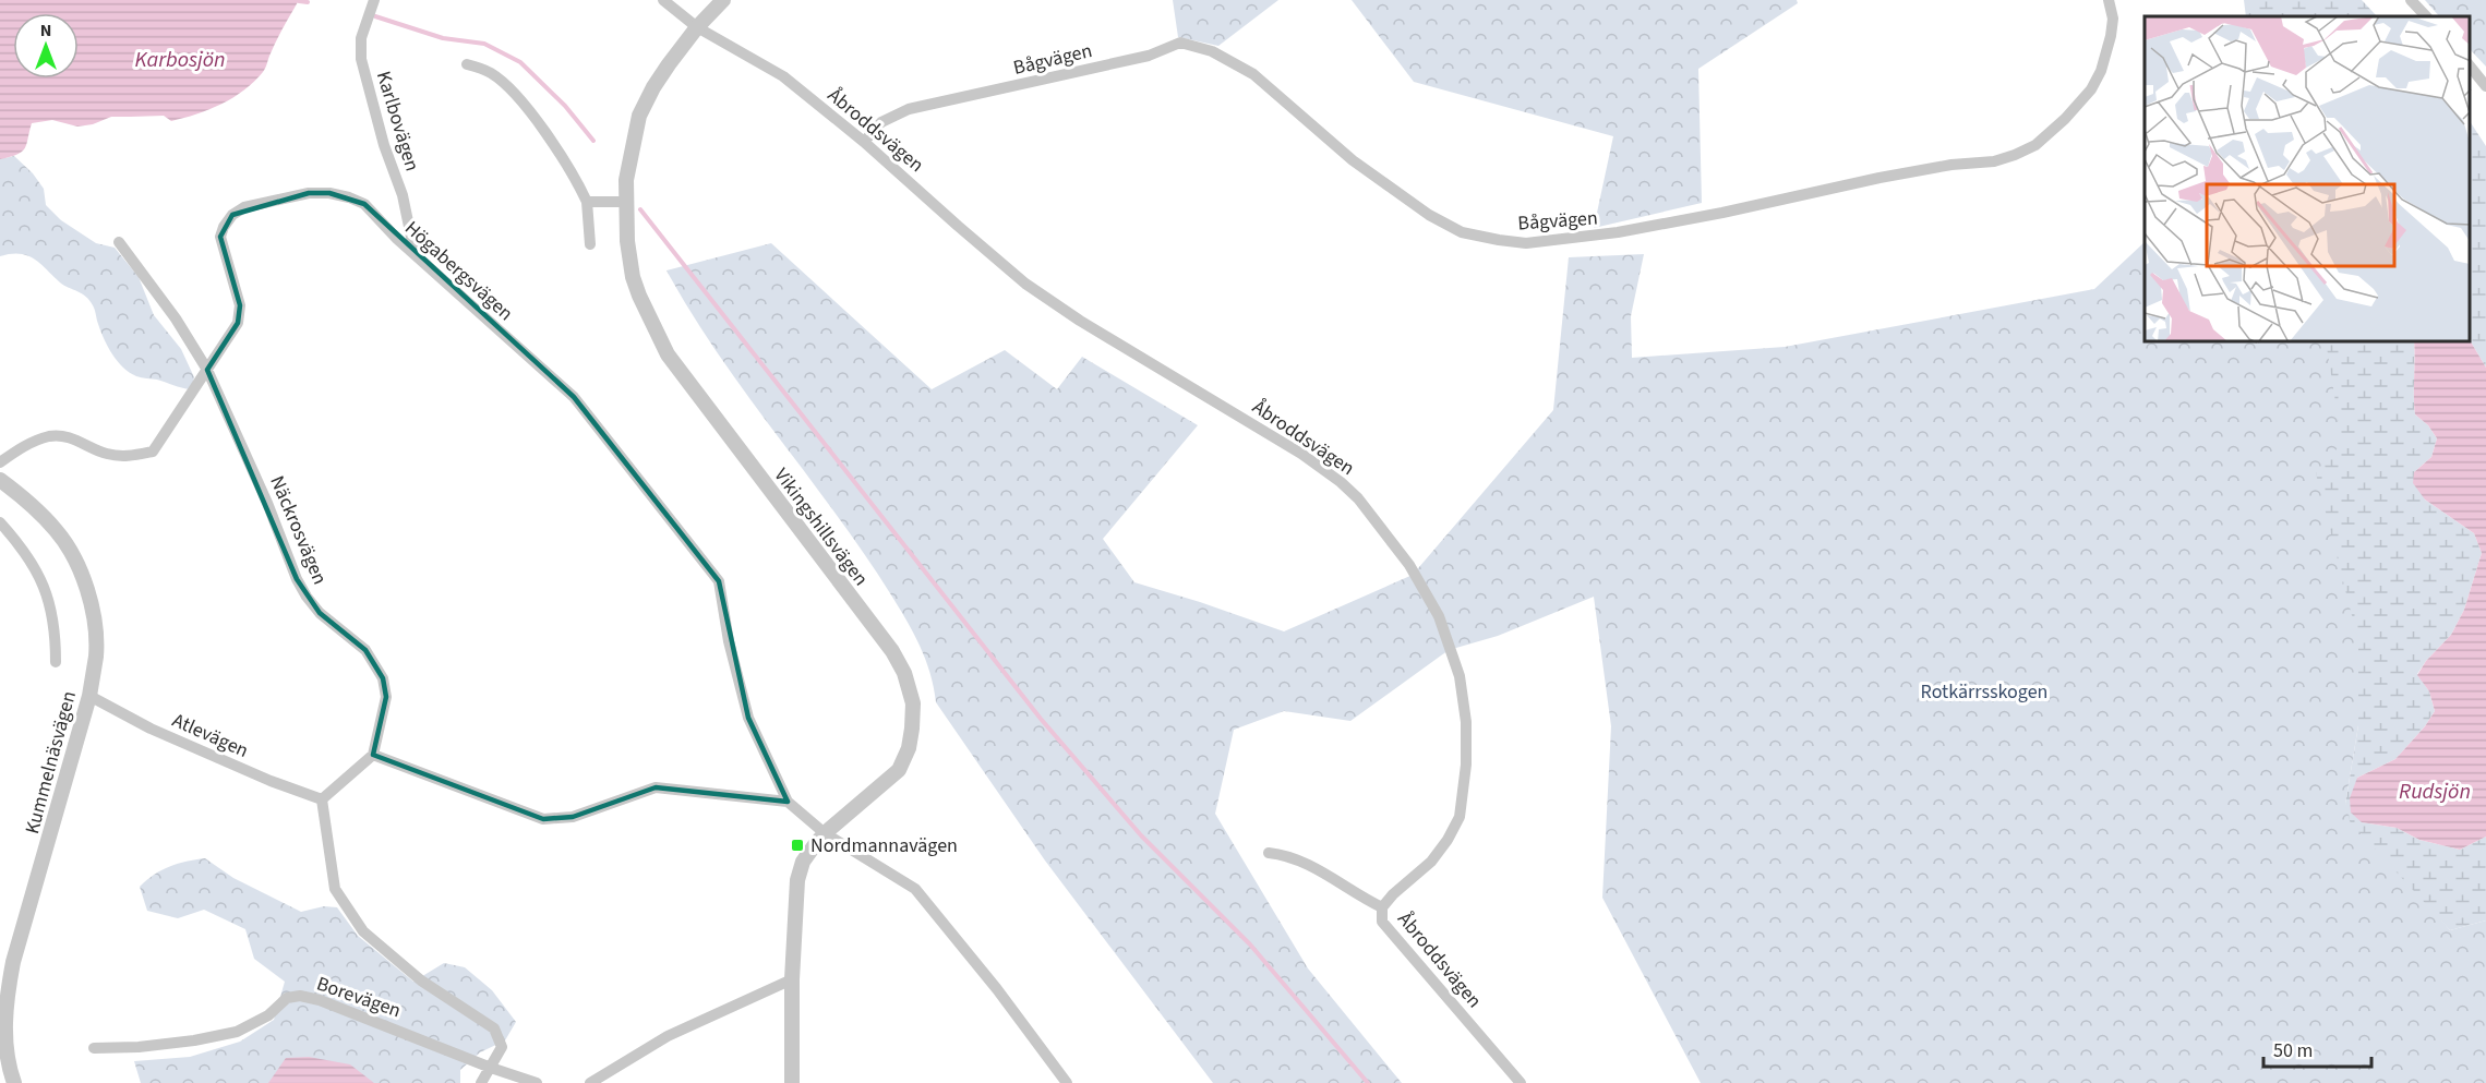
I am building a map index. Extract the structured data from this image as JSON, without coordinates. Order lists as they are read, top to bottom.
{
  "streets": {
    "street": [
      "Bågvägen",
      "Karlbovägen",
      "Åbroddsvägen",
      "Högabergsvägen",
      "Vikingshillsvägen",
      "Näckrosvägen",
      "Atlevägen",
      "Kummelnäsvägen",
      "Borevägen"
    ]
  },
  "crossings": [
    ["Bågvägen", "Åbroddsvägen"],
    ["Karlbovägen", "Högabergsvägen"],
    ["Åbroddsvägen", "Vikingshillsvägen"],
    ["Högabergsvägen", "Vikingshillsvägen"],
    ["Högabergsvägen", "Näckrosvägen"],
    ["Atlevägen", "Kummelnäsvägen"]
  ],
  "water": ["Karbosjön", "Rudsjön"],
  "parks": ["Rotkärrsskogen"],
  "places": {
    "transit": ["Nordmannavägen"]
  },
  "scale_bar": "50 m",
  "north": "top"
}
